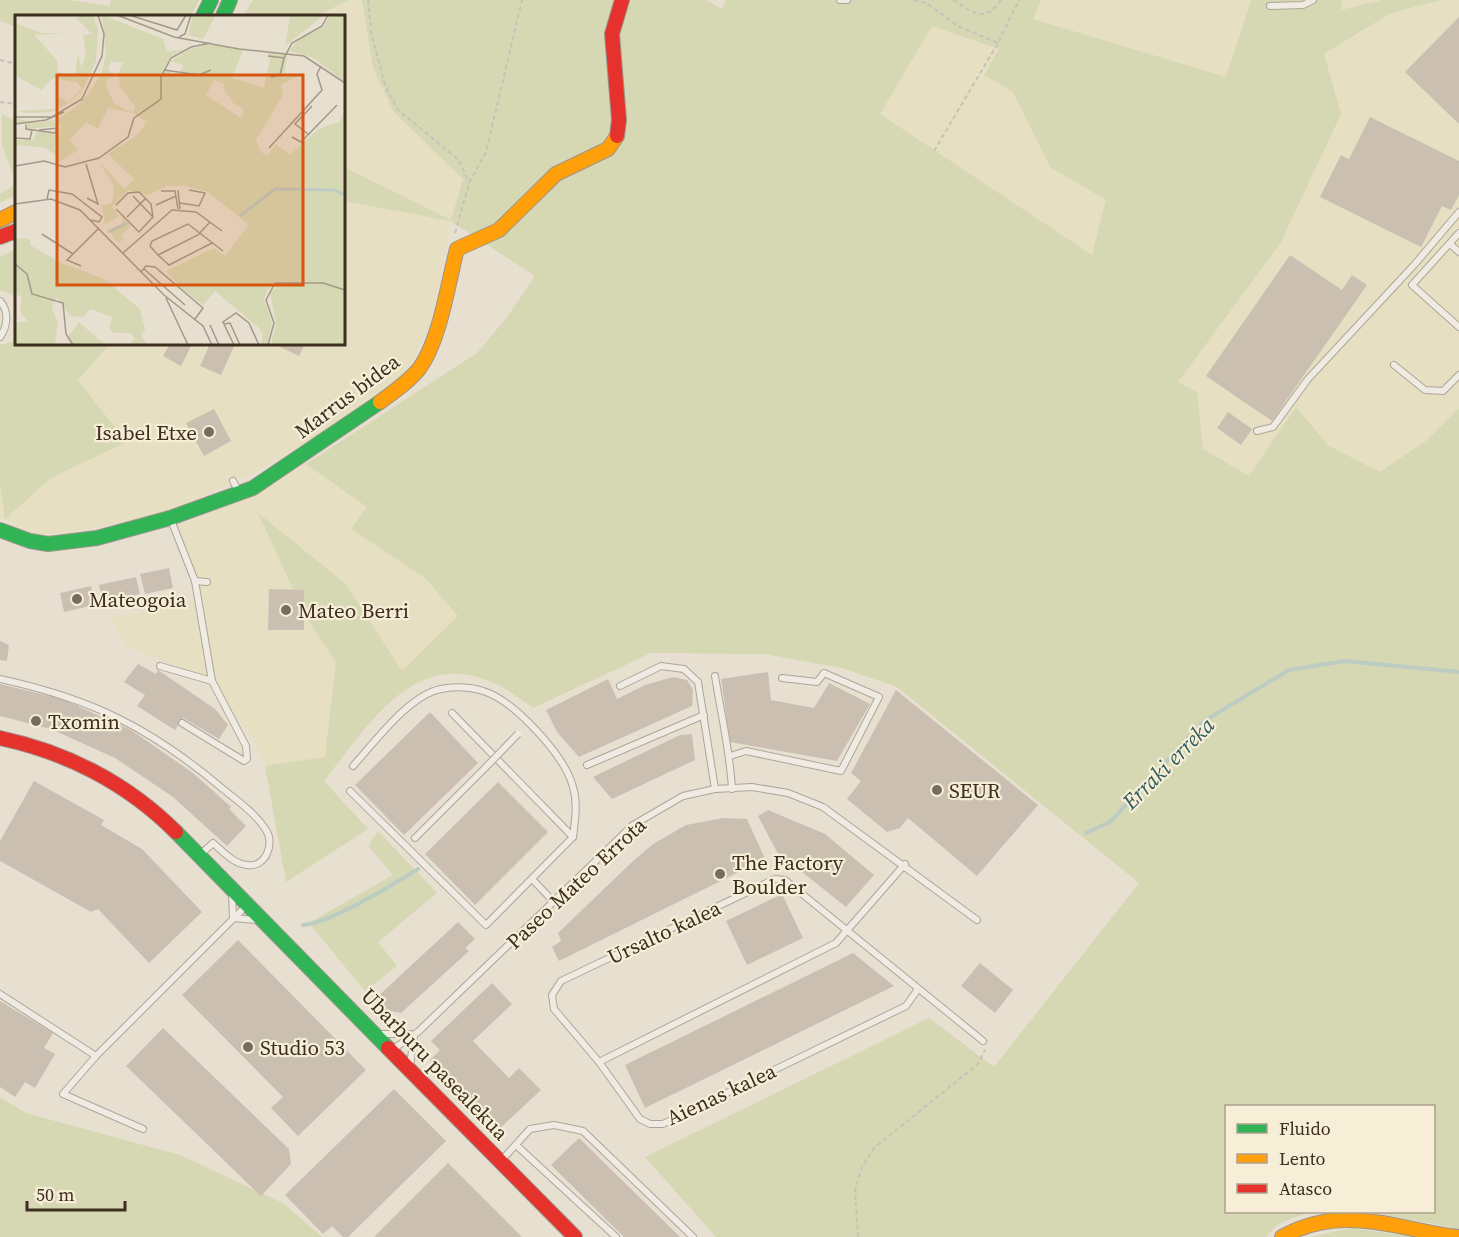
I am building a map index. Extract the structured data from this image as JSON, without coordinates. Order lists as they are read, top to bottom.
{
  "streets": {
    "street": ["Marrus bidea", "Ubarburu pasealekua"],
    "lane": ["Paseo Mateo Errota", "Ursalto kalea", "Aienas kalea"]
  },
  "crossings": [
    ["Paseo Mateo Errota", "Ubarburu pasealekua"],
    ["Ursalto kalea", "Aienas kalea"]
  ],
  "water": ["Erraki erreka"],
  "places": [
    "Isabel Etxe",
    "Mateogoia",
    "Mateo Berri",
    "Txomin",
    "SEUR",
    "The Factory Boulder",
    "Studio 53"
  ],
  "legend": ["Fluido", "Lento", "Atasco"],
  "scale_bar": "50 m"
}
